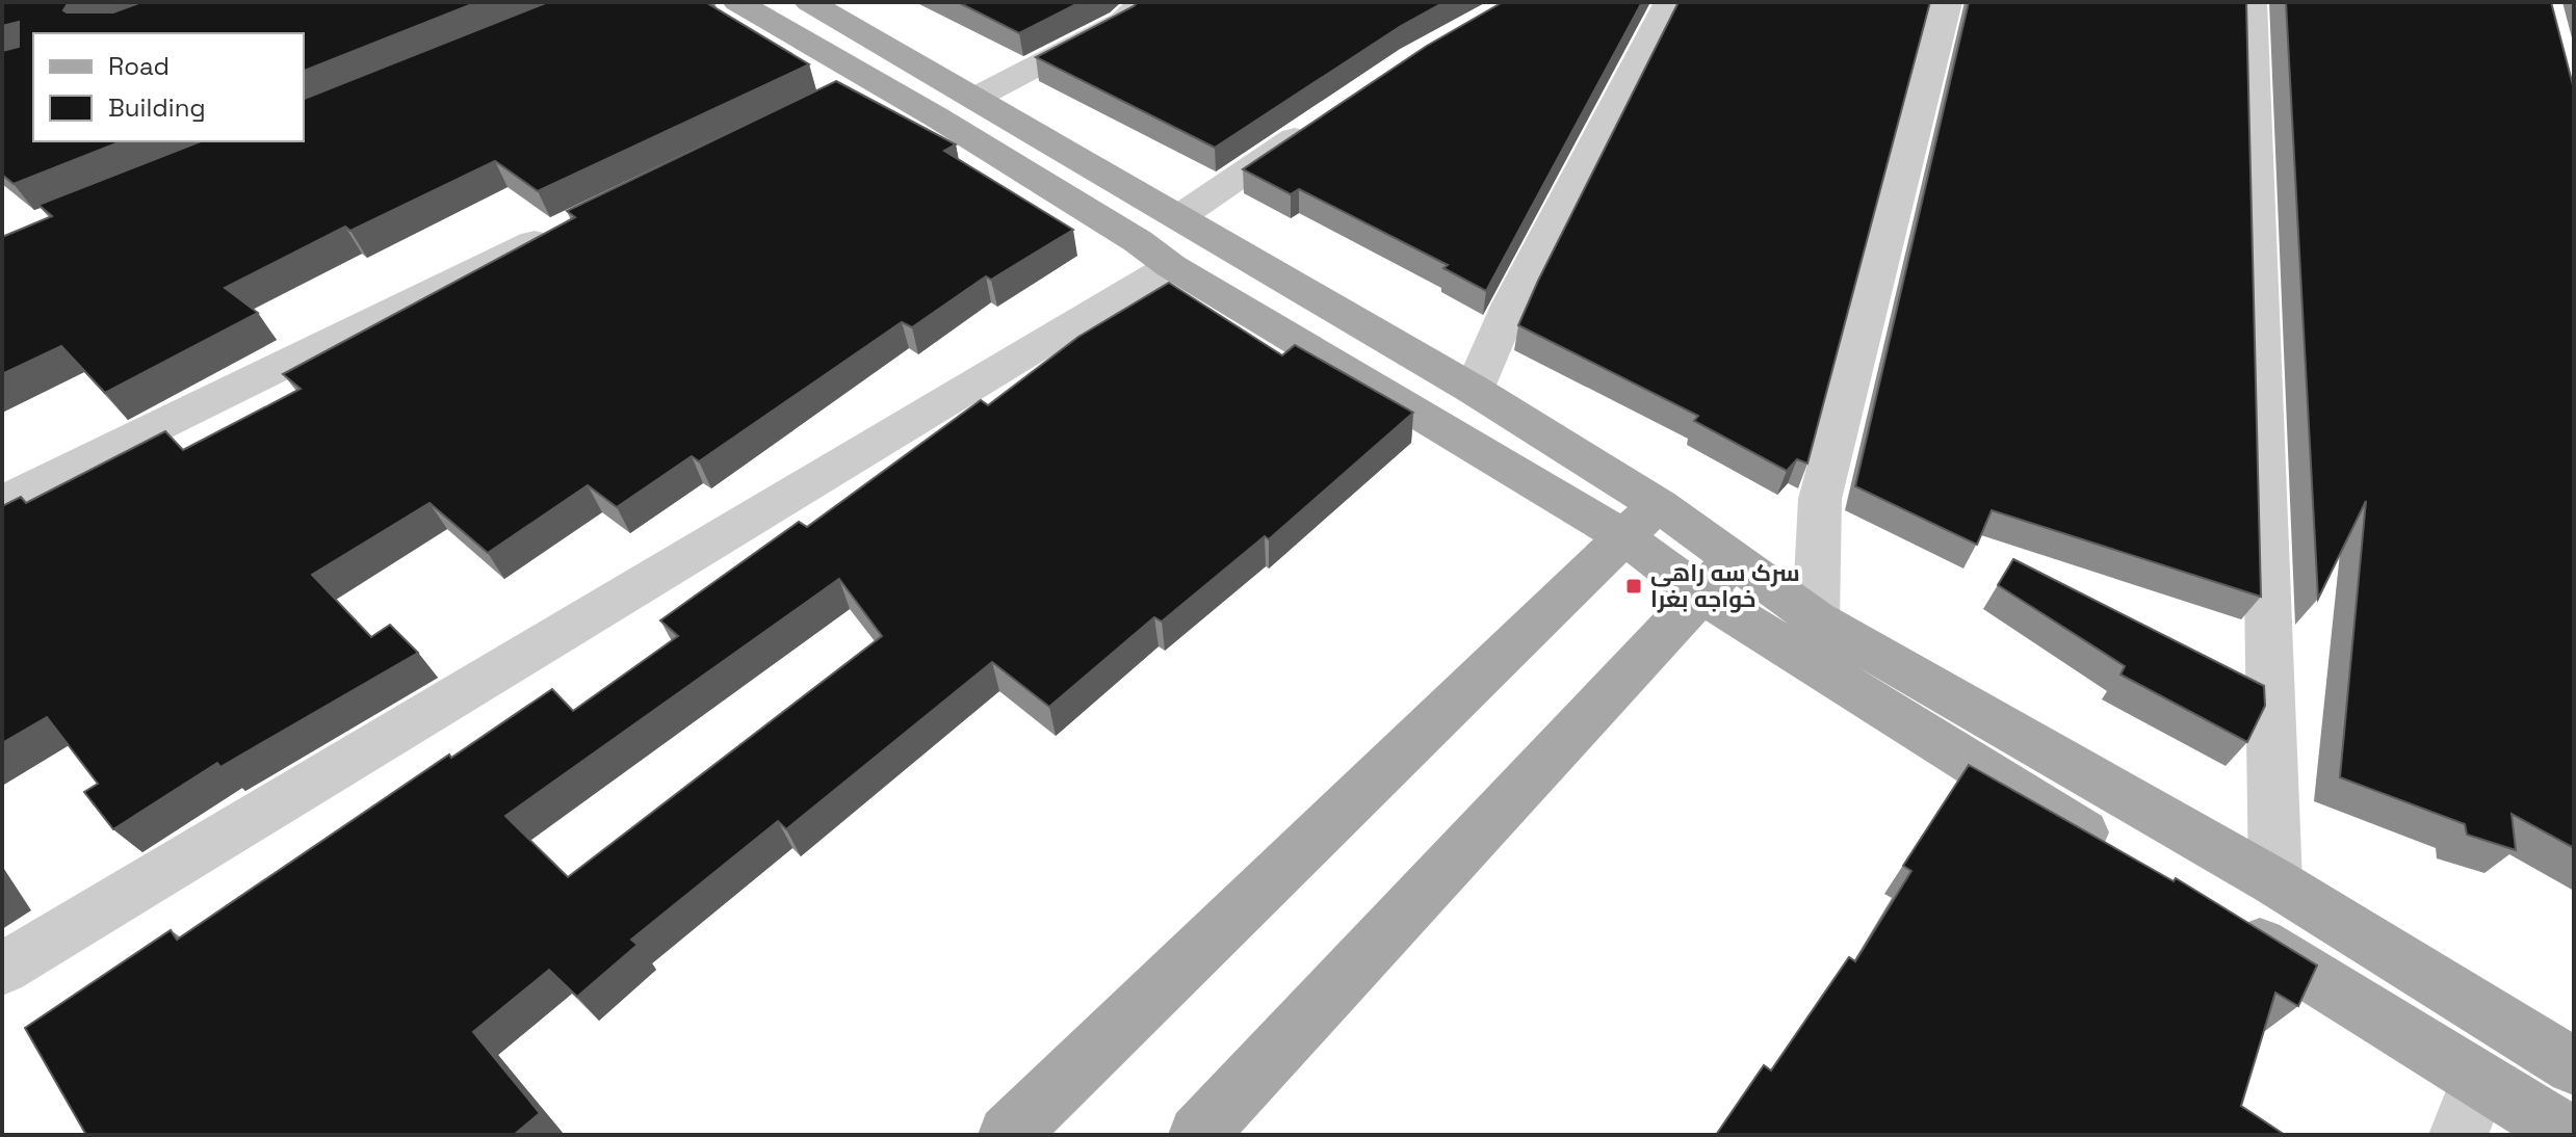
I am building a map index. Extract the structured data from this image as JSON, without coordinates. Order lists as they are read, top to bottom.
{
  "places": {
    "transit": ["سرک سه راهی خواجه بغرا"]
  },
  "legend": ["Road", "Building"]
}
